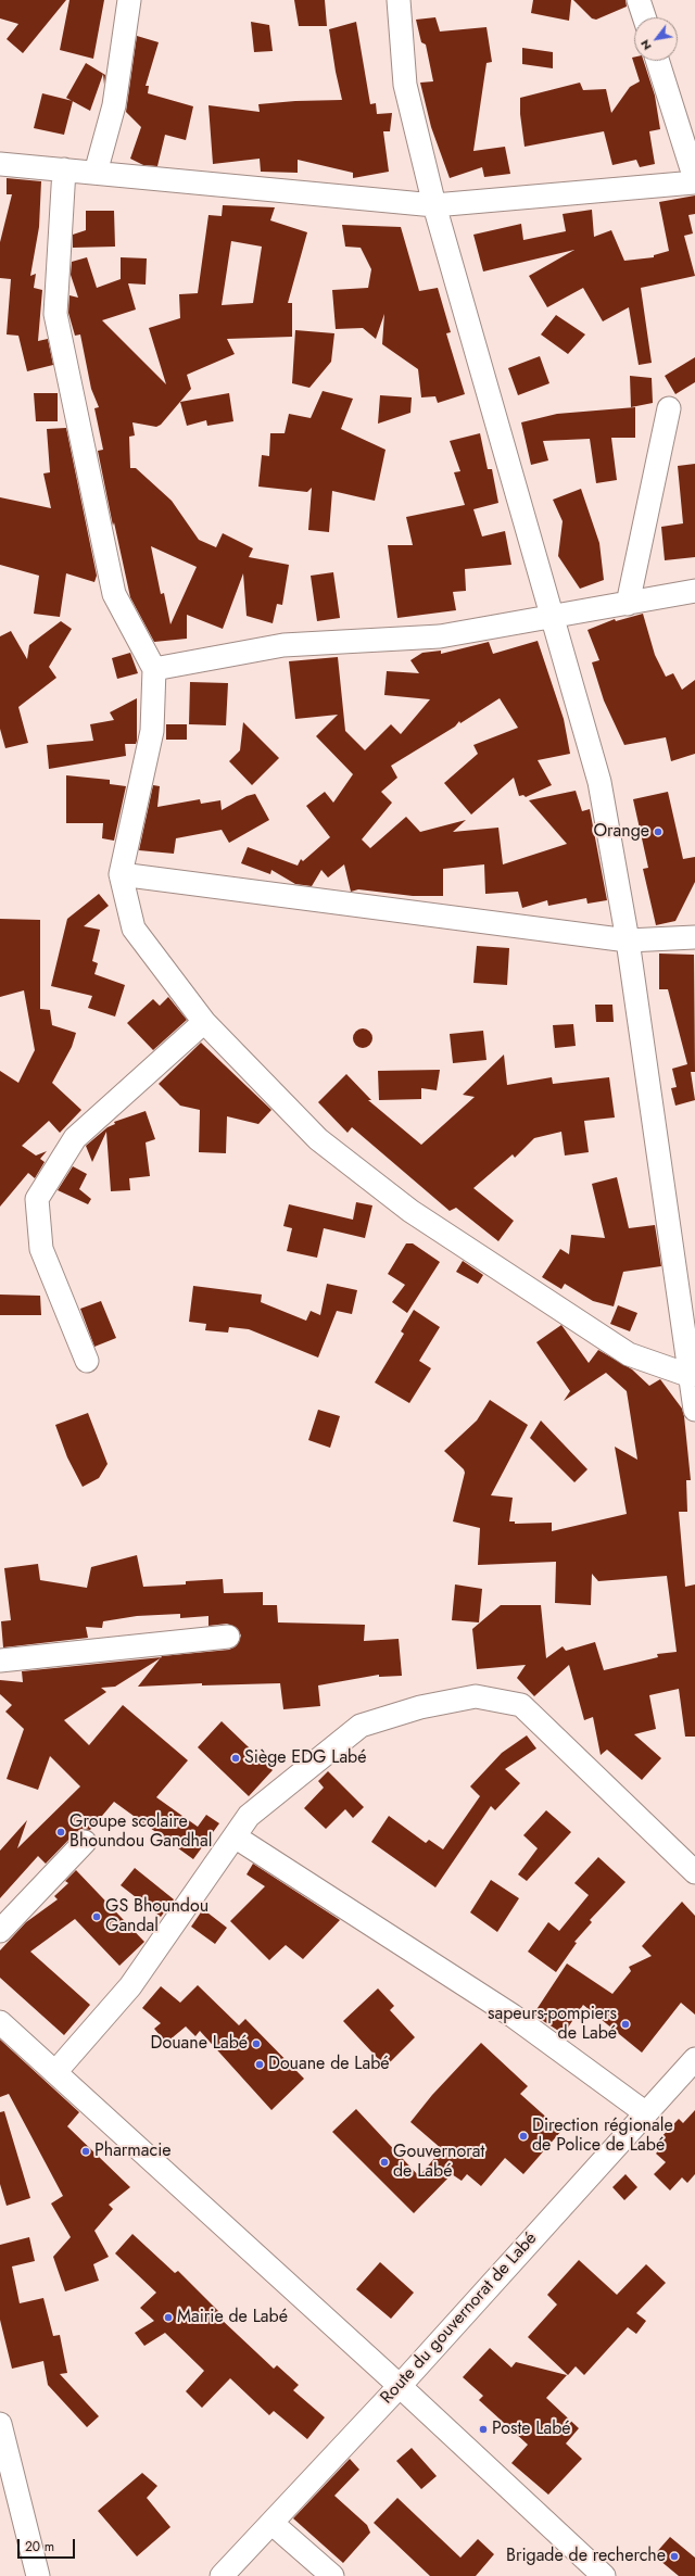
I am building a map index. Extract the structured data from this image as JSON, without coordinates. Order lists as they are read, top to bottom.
{
  "streets": {
    "street": ["Route du gouvernorat de Labé"]
  },
  "places": [
    "Orange",
    "Siège EDG Labé",
    "Groupe scolaire Bhoundou Gandhal",
    "GS Bhoundou Gandal",
    "sapeurs-pompiers de Labé",
    "Douane Labé",
    "Douane de Labé",
    "Direction régionale de Police de Labé",
    "Pharmacie",
    "Gouvernorat de Labé",
    "Mairie de Labé",
    "Poste Labé",
    "Brigade de recherche"
  ],
  "scale_bar": "20 m",
  "north": "bottom left"
}
